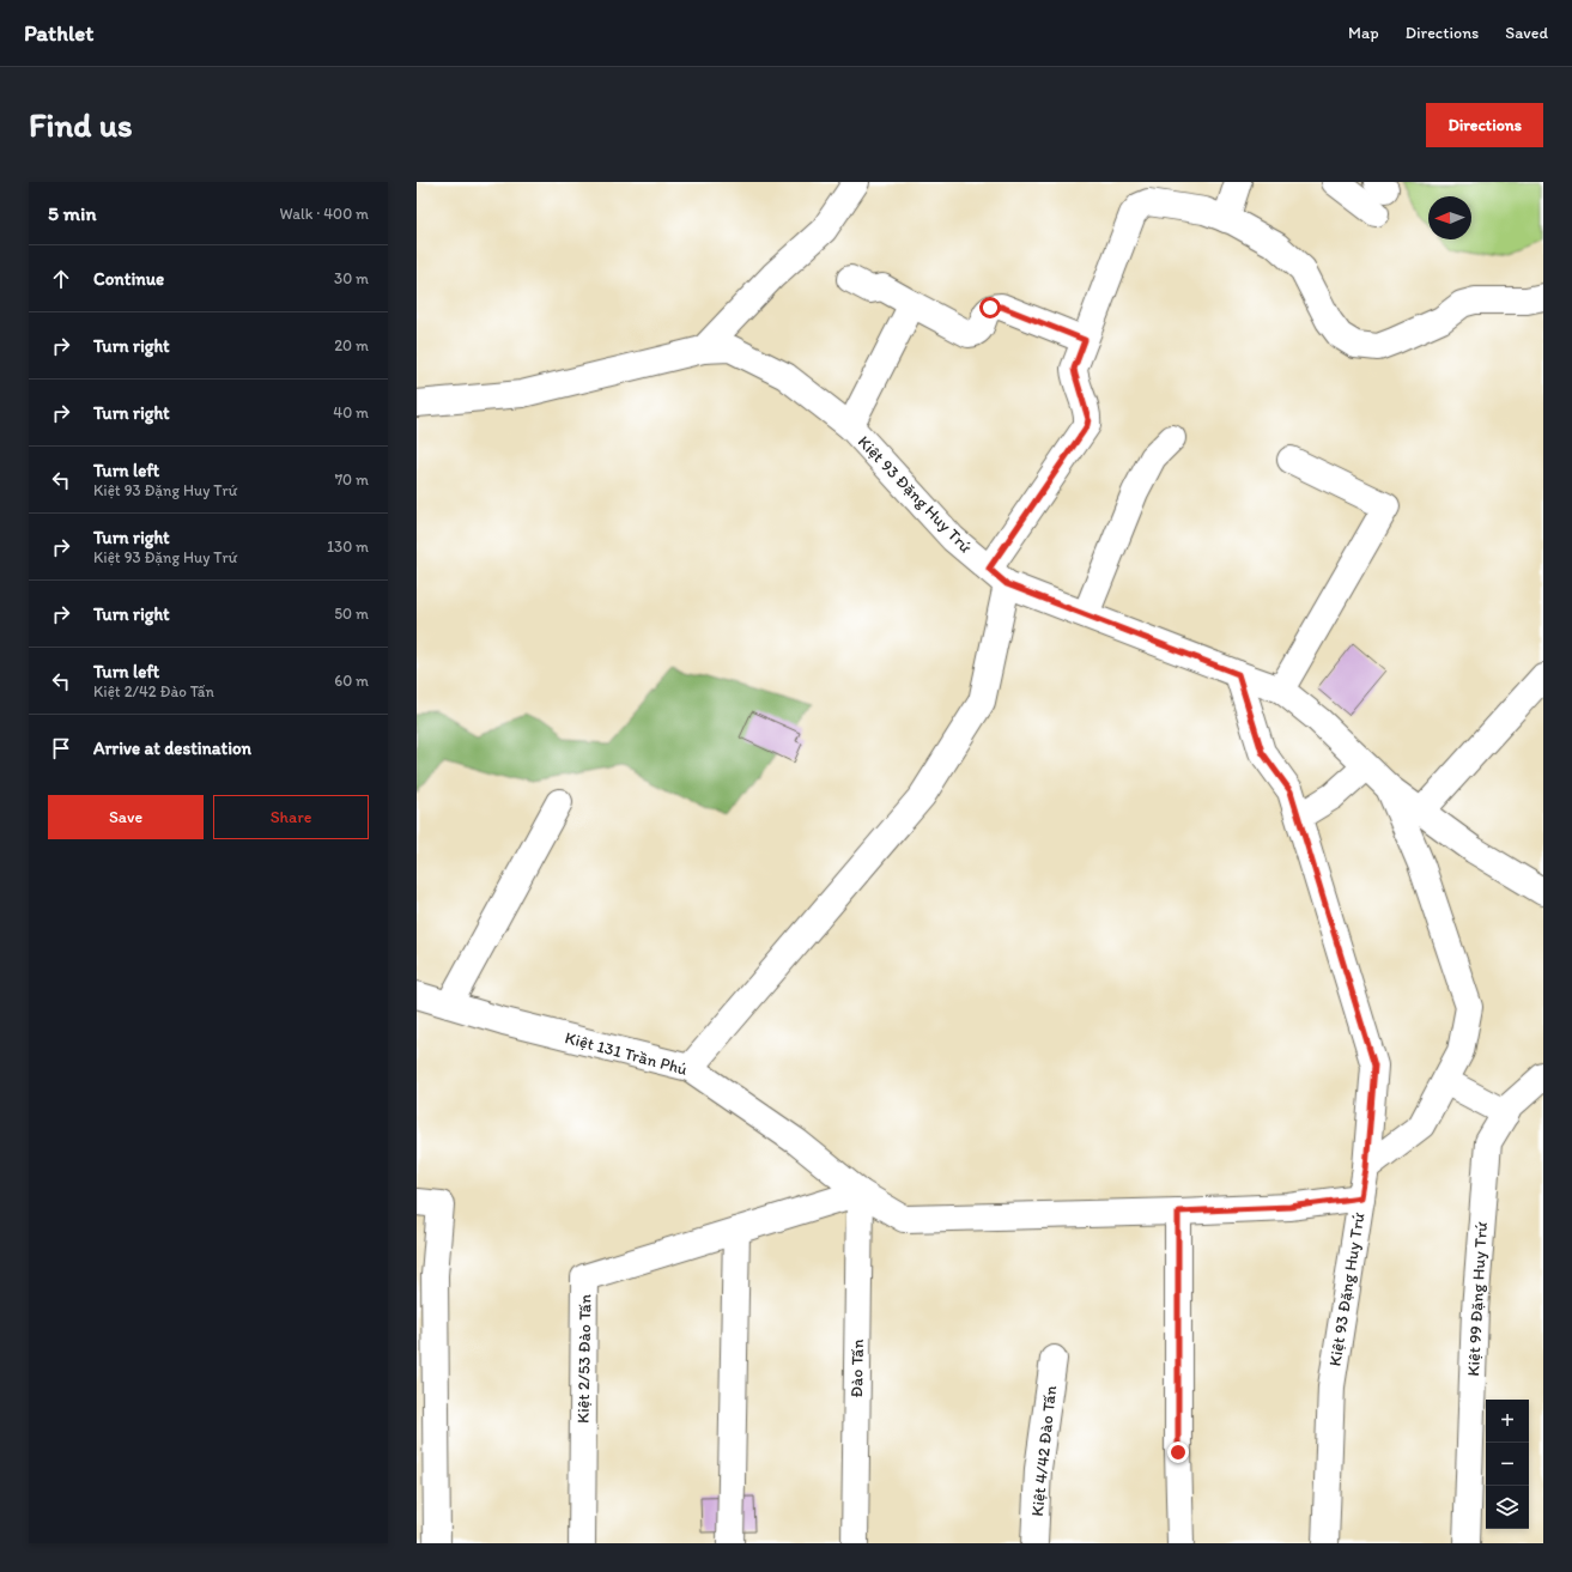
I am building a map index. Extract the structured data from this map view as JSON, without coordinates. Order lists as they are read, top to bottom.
{
  "streets": {
    "street": [
      "Kiệt 93 Đặng Huy Trứ",
      "Kiệt 131 Trần Phú",
      "Kiệt 99 Đặng Huy Trứ",
      "Kiệt 2/53 Đào Tấn",
      "Đào Tấn",
      "Kiệt 4/42 Đào Tấn"
    ]
  },
  "crossings": [
    ["Kiệt 93 Đặng Huy Trứ", "Kiệt 131 Trần Phú"],
    ["Kiệt 131 Trần Phú", "Kiệt 2/53 Đào Tấn"],
    ["Kiệt 131 Trần Phú", "Đào Tấn"],
    ["Kiệt 2/53 Đào Tấn", "Đào Tấn"]
  ],
  "north": "left",
  "page": {
    "header": "Pathlet",
    "nav": ["Map", "Directions", "Saved"],
    "buttons": [
      "Directions",
      ["Save", "Share"]
    ],
    "title": "Find us",
    "heading": ["5 min", "Walk · 400 m"],
    "list": [
      ["Continue", "30 m"],
      ["Turn right", "20 m"],
      ["Turn right", "40 m"],
      ["Turn left", "Kiệt 93 Đặng Huy Trứ", "70 m"],
      ["Turn right", "Kiệt 93 Đặng Huy Trứ", "130 m"],
      ["Turn right", "50 m"],
      ["Turn left", "Kiệt 2/42 Đào Tấn", "60 m"],
      "Arrive at destination"
    ],
    "map_buttons": ["+", "−"]
  }
}
